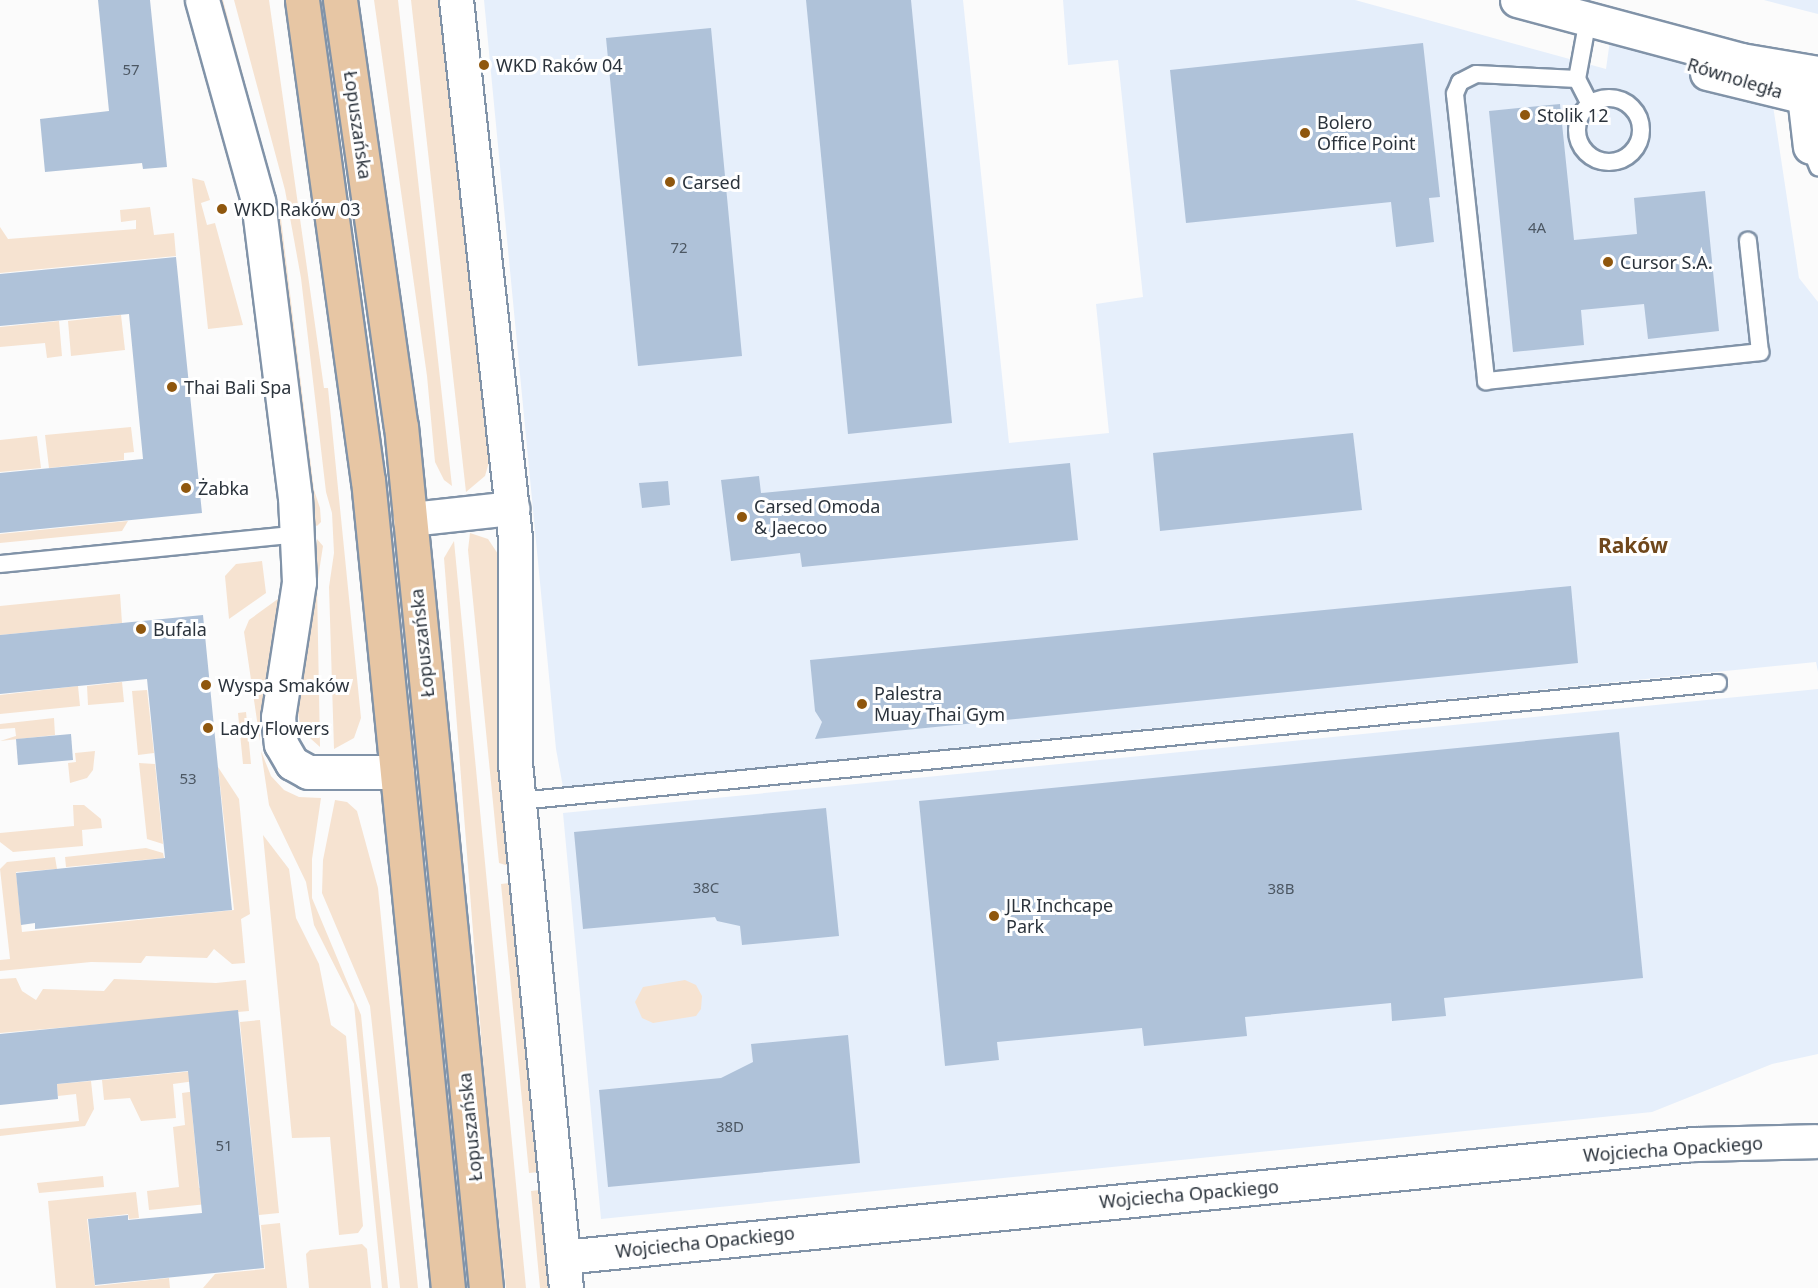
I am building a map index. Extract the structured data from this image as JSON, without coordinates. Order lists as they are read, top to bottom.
{
  "streets": {
    "main road": ["Łopuszańska"],
    "street": ["Równoległa", "Wojciecha Opackiego"]
  },
  "districts": ["Raków"],
  "places": [
    "WKD Raków 04",
    "Stolik 12",
    "Bolero Office Point",
    "Carsed",
    "WKD Raków 03",
    "Cursor S.A.",
    "Thai Bali Spa",
    "Żabka",
    "Carsed Omoda & Jaecoo",
    "Bufala",
    "Wyspa Smaków",
    "Palestra Muay Thai Gym",
    "Lady Flowers",
    "JLR Inchcape Park"
  ],
  "house_numbers": [
    "57",
    "4A",
    "72",
    "53",
    "38C",
    "38B",
    "38D",
    "51"
  ]
}
